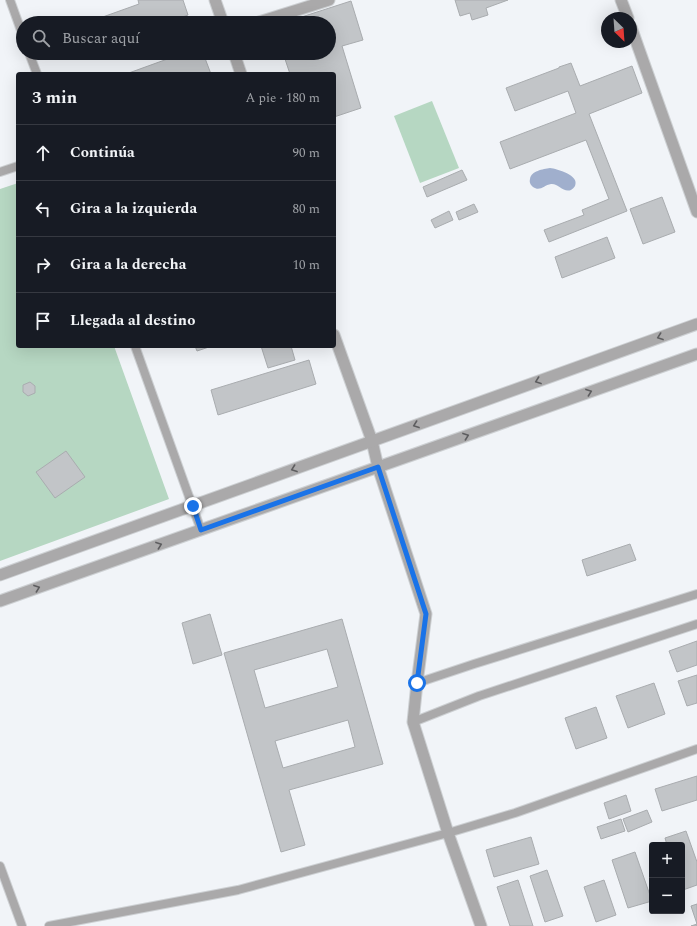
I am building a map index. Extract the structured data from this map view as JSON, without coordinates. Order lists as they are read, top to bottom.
{
  "north": "bottom right",
  "page": {
    "search": "Buscar aquí",
    "heading": ["3 min", "A pie · 180 m"],
    "list": [
      ["Continúa", "90 m"],
      ["Gira a la izquierda", "80 m"],
      ["Gira a la derecha", "10 m"],
      "Llegada al destino"
    ],
    "map_buttons": ["+", "−"]
  }
}
